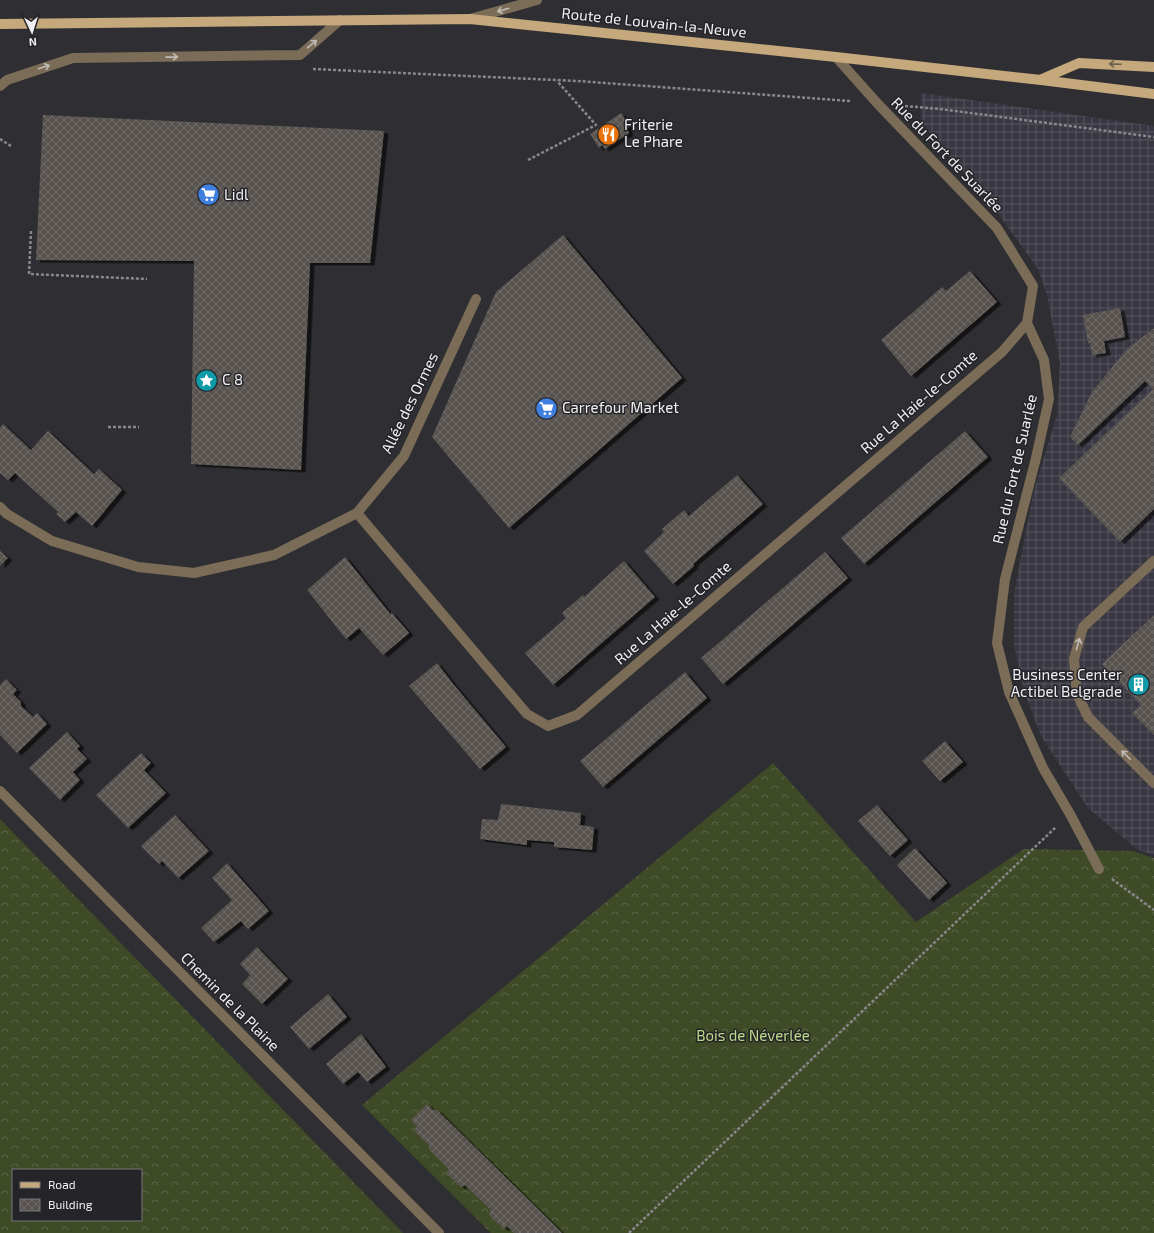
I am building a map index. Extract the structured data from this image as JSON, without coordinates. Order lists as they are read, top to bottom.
{
  "streets": {
    "main road": ["Route de Louvain-la-Neuve"],
    "street": [
      "Rue du Fort de Suarlée",
      "Rue La Haie-le-Comte",
      "Allée des Ormes",
      "Chemin de la Plaine"
    ]
  },
  "crossings": [
    ["Route de Louvain-la-Neuve", "Rue du Fort de Suarlée"],
    ["Rue du Fort de Suarlée", "Rue La Haie-le-Comte"],
    ["Rue La Haie-le-Comte", "Allée des Ormes"]
  ],
  "parks": ["Bois de Néverlée"],
  "places": {
    "restaurant": ["Friterie Le Phare"],
    "supermarket": ["Lidl", "Carrefour Market"],
    "place": ["C 8"],
    "building": ["Business Center Actibel Belgrade"]
  },
  "legend": ["Road", "Building"],
  "north": "bottom"
}
